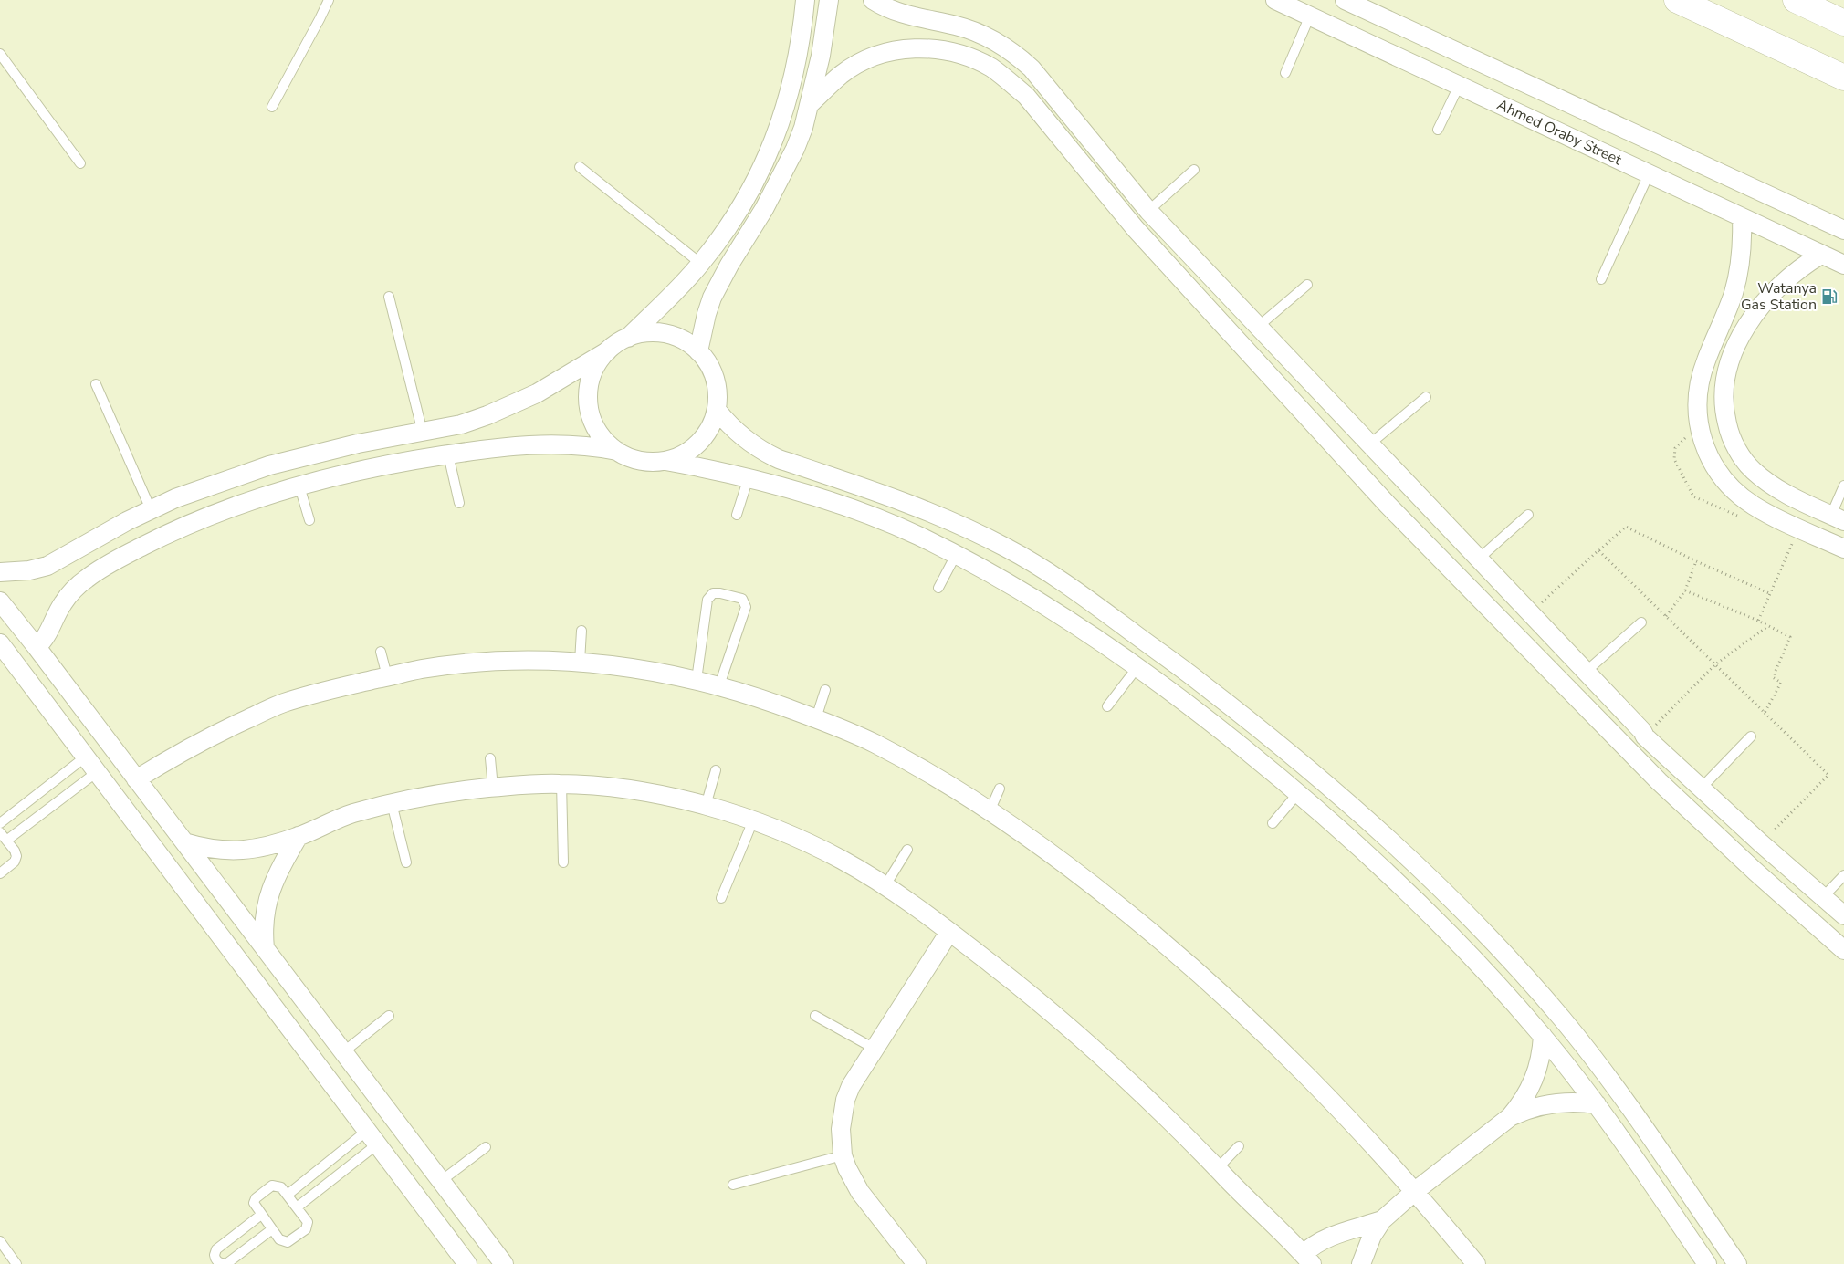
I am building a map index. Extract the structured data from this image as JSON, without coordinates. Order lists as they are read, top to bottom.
{
  "streets": {
    "street": ["Ahmed Oraby Street"]
  },
  "places": {
    "fuel station": ["Watanya Gas Station"]
  }
}
